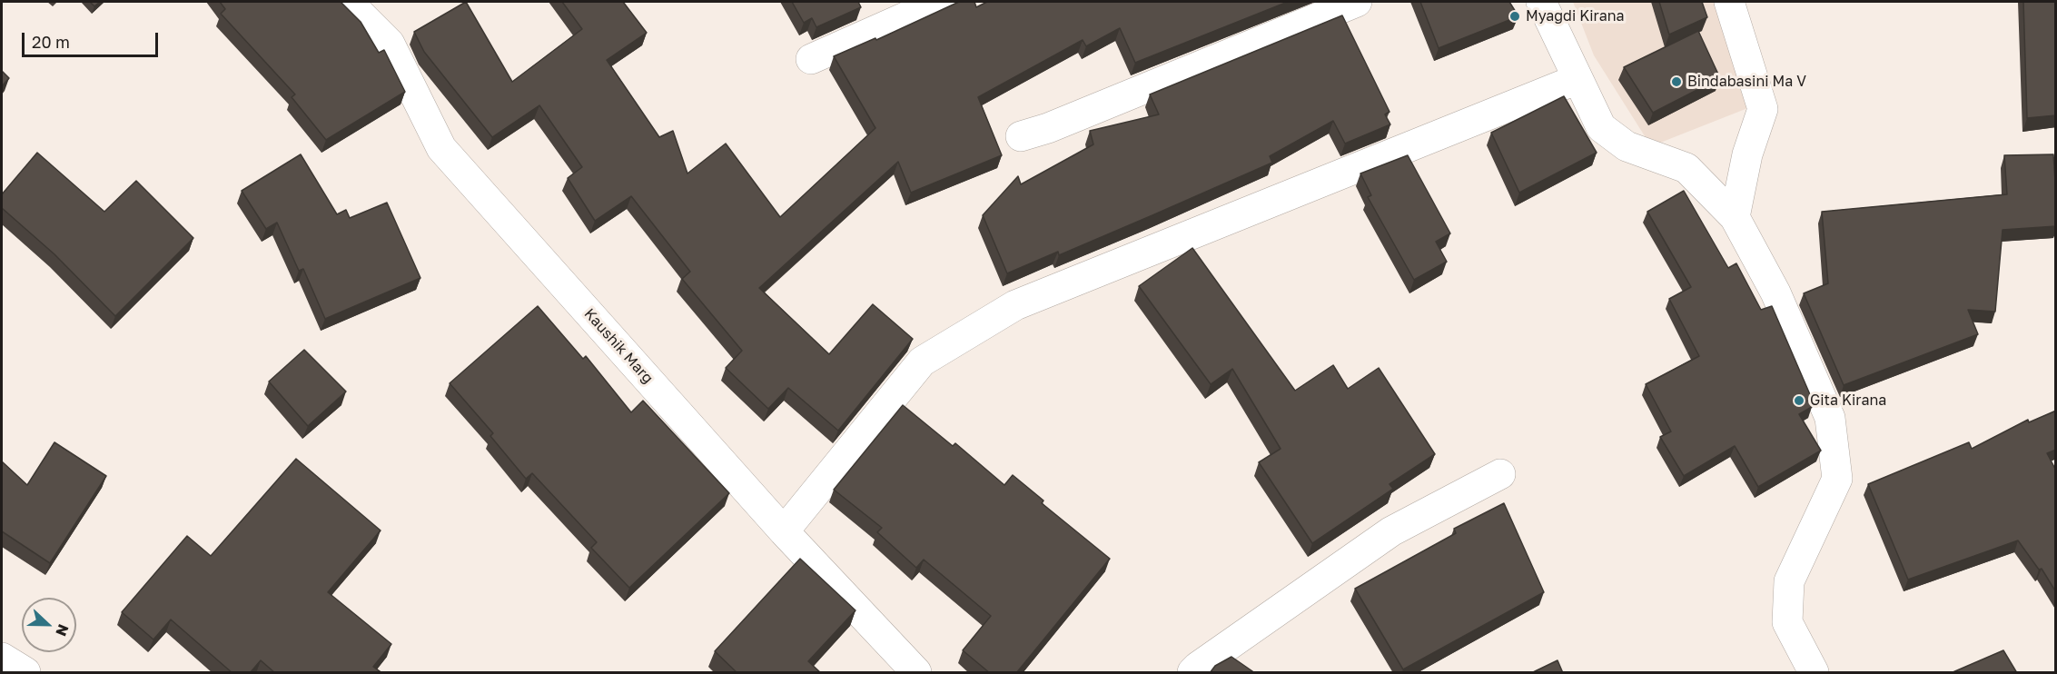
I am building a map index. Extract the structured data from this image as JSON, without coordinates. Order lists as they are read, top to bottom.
{
  "streets": {
    "main road": ["Kaushik Marg"]
  },
  "places": ["Myagdi Kirana", "Bindabasini Ma V", "Gita Kirana"],
  "scale_bar": "20 m",
  "north": "right"
}
